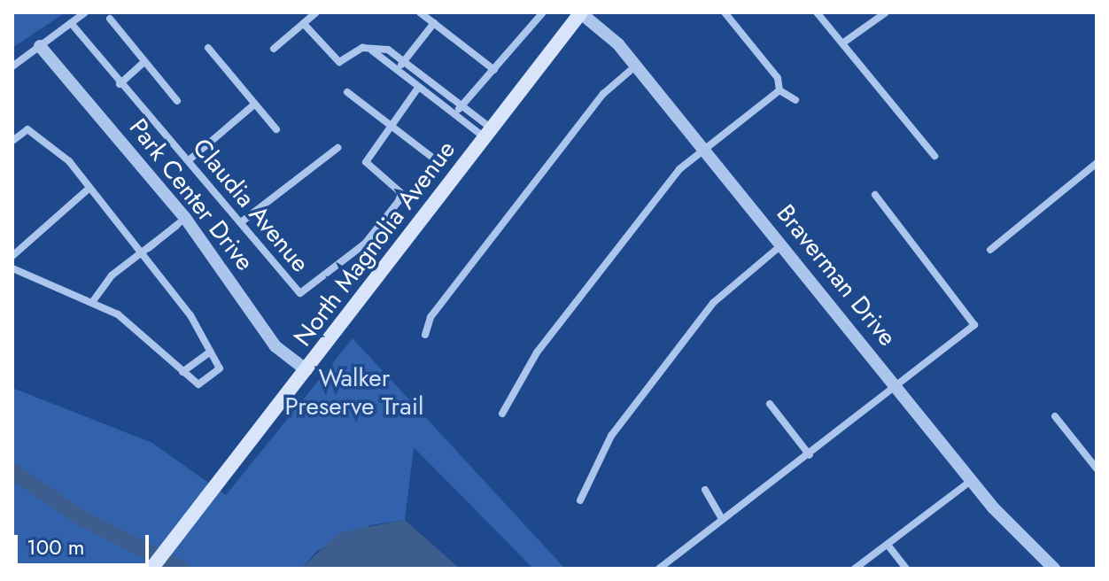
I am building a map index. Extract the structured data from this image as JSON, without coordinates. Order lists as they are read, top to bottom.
{
  "streets": {
    "main road": ["North Magnolia Avenue"],
    "street": ["Park Center Drive", "Claudia Avenue", "Braverman Drive"]
  },
  "crossings": [
    ["Park Center Drive", "North Magnolia Avenue"],
    ["North Magnolia Avenue", "Braverman Drive"]
  ],
  "parks": ["Walker Preserve Trail"],
  "scale_bar": "100 m"
}
